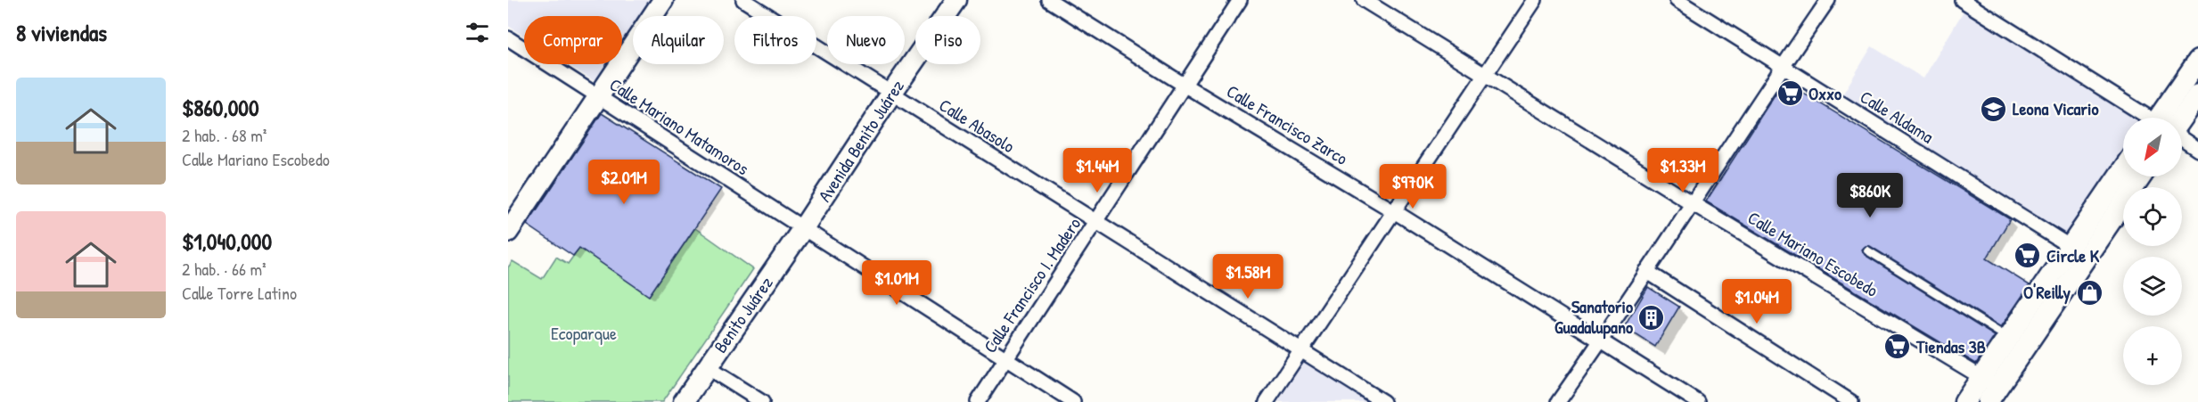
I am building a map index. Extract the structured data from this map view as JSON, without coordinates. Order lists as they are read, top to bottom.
{
  "streets": {
    "street": [
      "Calle Aldama",
      "Calle Francisco Zarco",
      "Calle Abasolo",
      "Calle Mariano Matamoros",
      "Avenida Benito Juárez",
      "Calle Mariano Escobedo",
      "Calle Francisco I. Madero",
      "Benito Juárez"
    ]
  },
  "crossings": [
    ["Calle Francisco Zarco", "Calle Francisco I. Madero"],
    ["Calle Abasolo", "Avenida Benito Juárez"],
    ["Calle Abasolo", "Calle Francisco I. Madero"],
    ["Calle Mariano Matamoros", "Avenida Benito Juárez"],
    ["Calle Mariano Matamoros", "Calle Francisco I. Madero"],
    ["Calle Mariano Matamoros", "Benito Juárez"],
    ["Avenida Benito Juárez", "Benito Juárez"]
  ],
  "parks": ["Ecoparque"],
  "places": {
    "supermarket": ["Oxxo", "Circle K", "Tiendas 3B"],
    "school or university": ["Leona Vicario"],
    "shop": ["O'Reilly"],
    "building": ["Sanatorio Guadalupano"]
  },
  "north": "bottom left",
  "page": {
    "heading": "8 viviendas",
    "chip": [
      "Comprar",
      "Alquilar",
      "Filtros",
      "Nuevo",
      "Piso"
    ],
    "list": [
      {
        "name": "$860,000",
        "note": "2 hab. · 68 m² · Calle Mariano Escobedo"
      },
      {
        "name": "$1,040,000",
        "note": "2 hab. · 66 m² · Calle Torre Latino"
      }
    ],
    "map_buttons": "+",
    "price": [
      "$1.44M",
      "$1.33M",
      "$2.01M",
      "$970K",
      "$860K",
      "$1.58M",
      "$1.01M",
      "$1.04M"
    ]
  }
}
